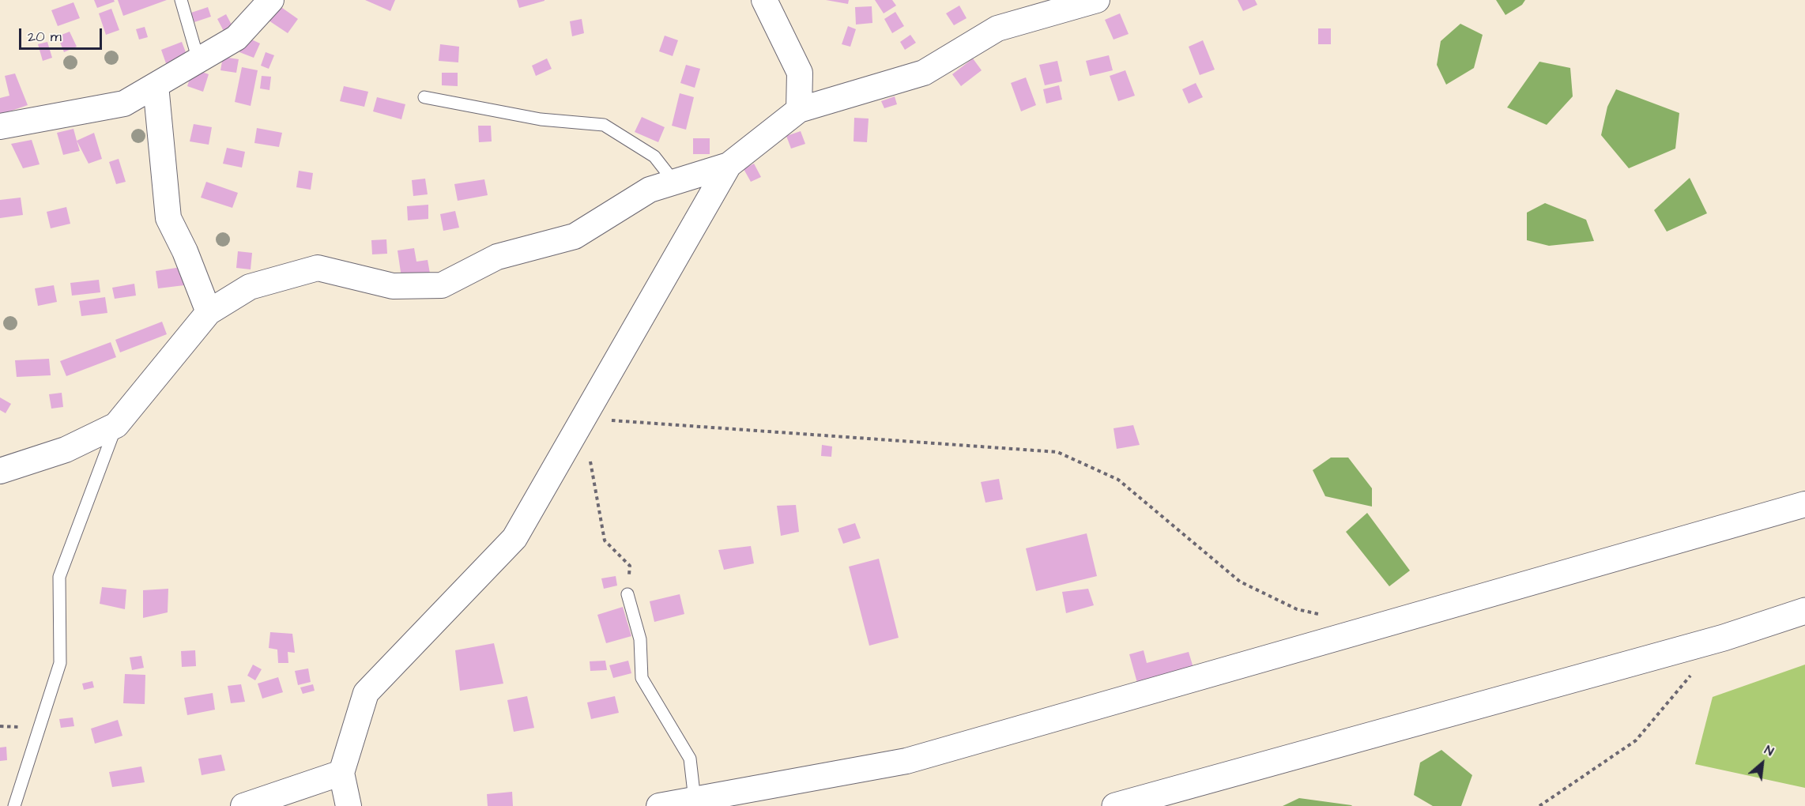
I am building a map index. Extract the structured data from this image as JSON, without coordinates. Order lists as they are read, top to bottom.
{
  "scale_bar": "20 m",
  "north": "top right"
}
